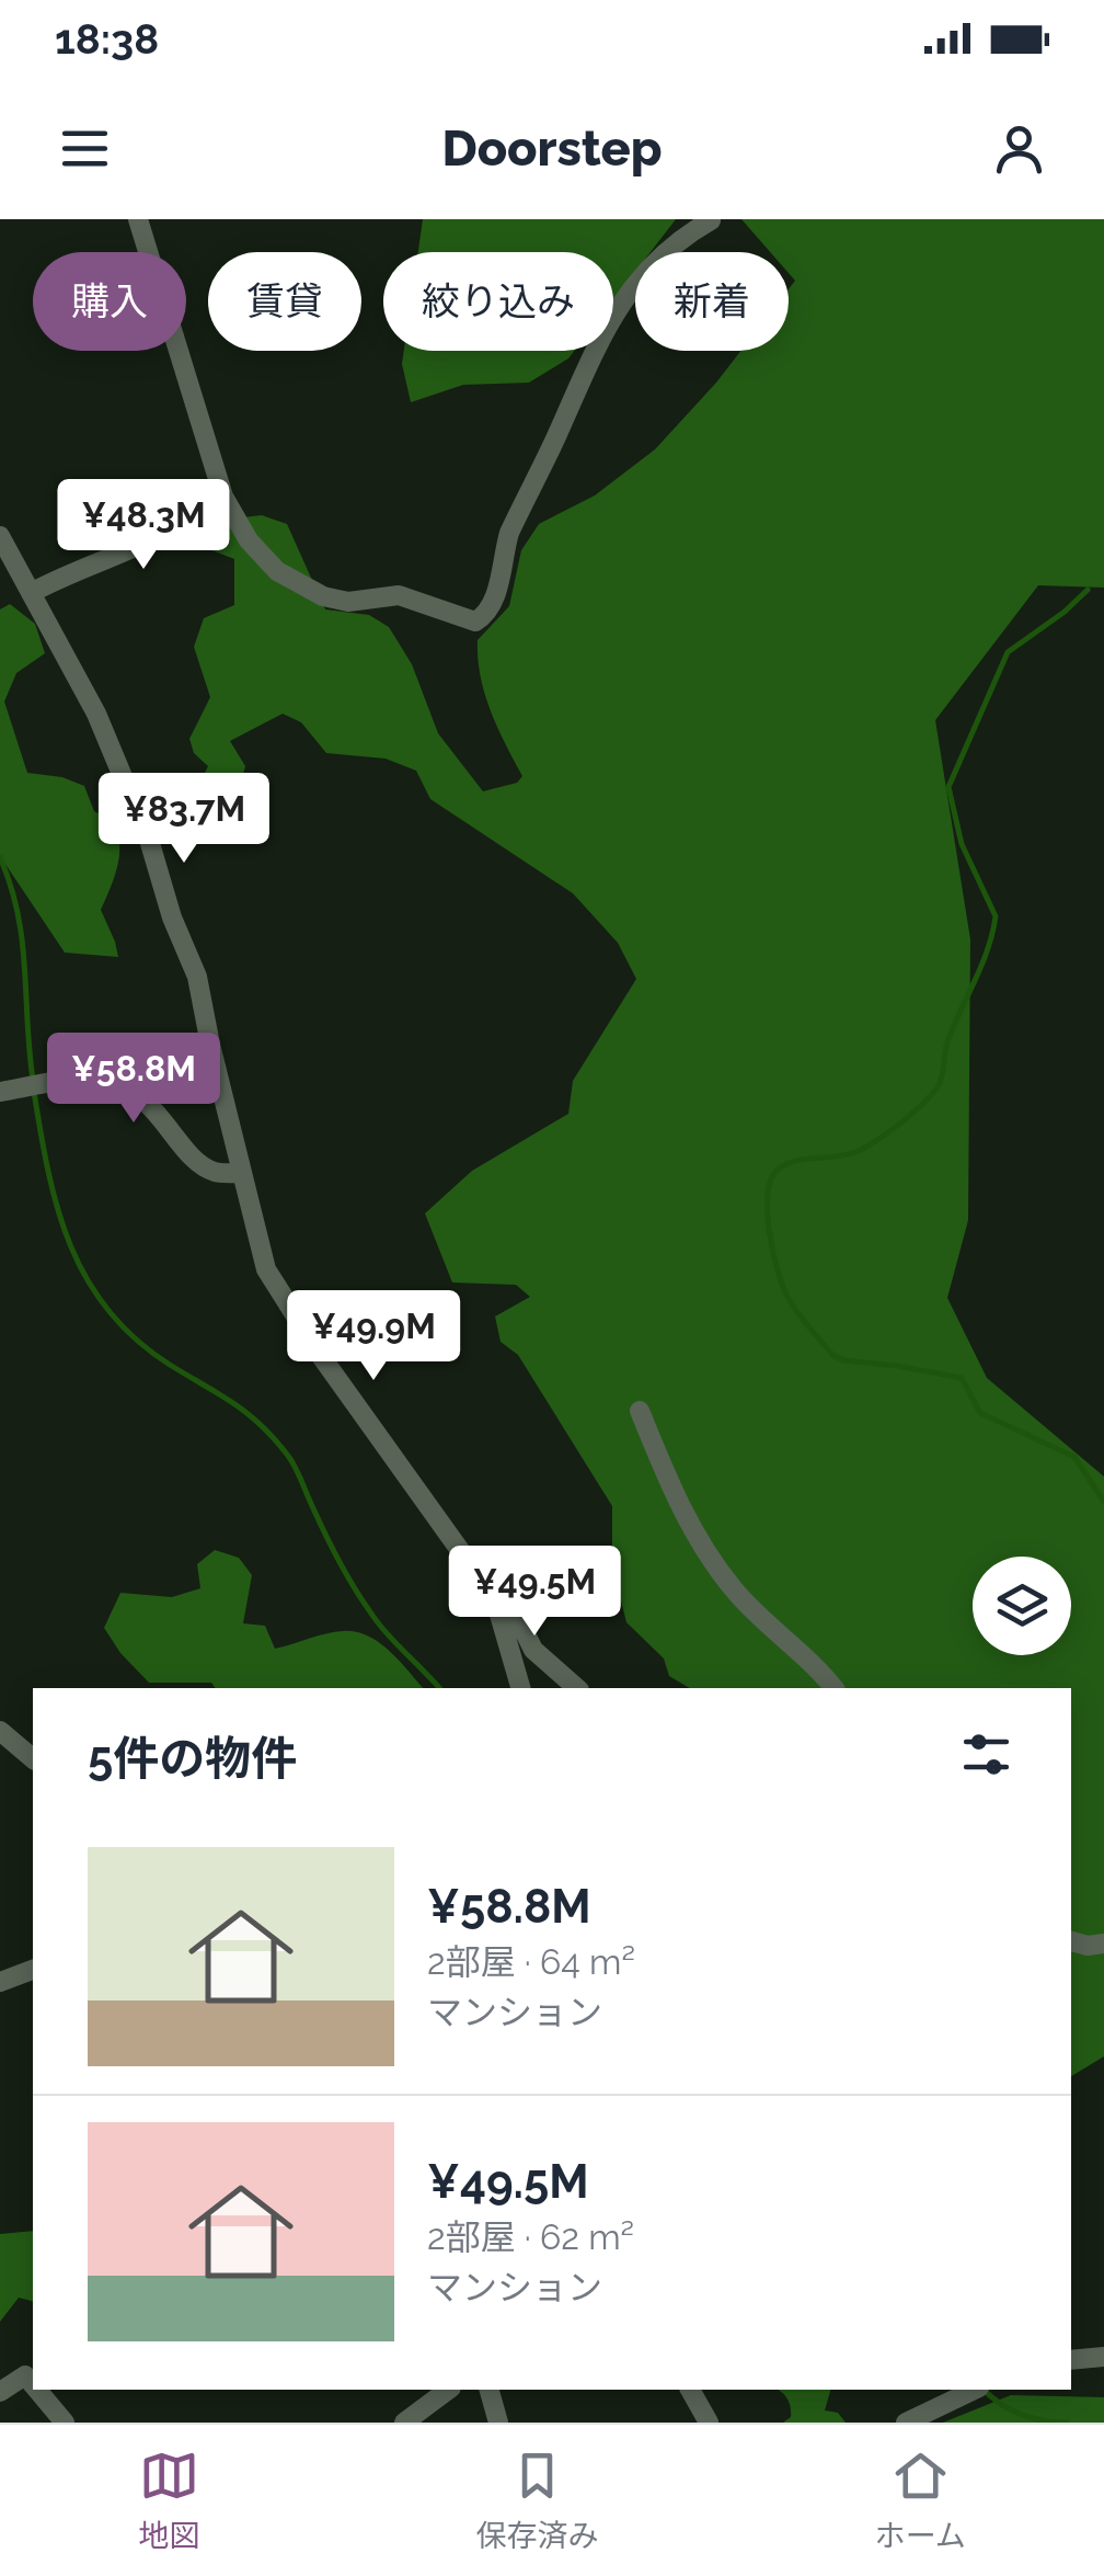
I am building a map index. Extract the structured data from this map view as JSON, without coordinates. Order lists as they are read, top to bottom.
{
  "page": {
    "status": "18:38",
    "header": "Doorstep",
    "chip": [
      "購入",
      "賃貸",
      "絞り込み",
      "新着"
    ],
    "price": [
      "¥48.3M",
      "¥83.7M",
      "¥58.8M",
      "¥49.9M",
      "¥49.5M"
    ],
    "heading": "5件の物件",
    "list": [
      {
        "name": "¥58.8M",
        "note": "2部屋 · 64 m² · マンション"
      },
      {
        "name": "¥49.5M",
        "note": "2部屋 · 62 m² · マンション"
      }
    ],
    "tabs": ["地図", "保存済み", "ホーム"]
  }
}
